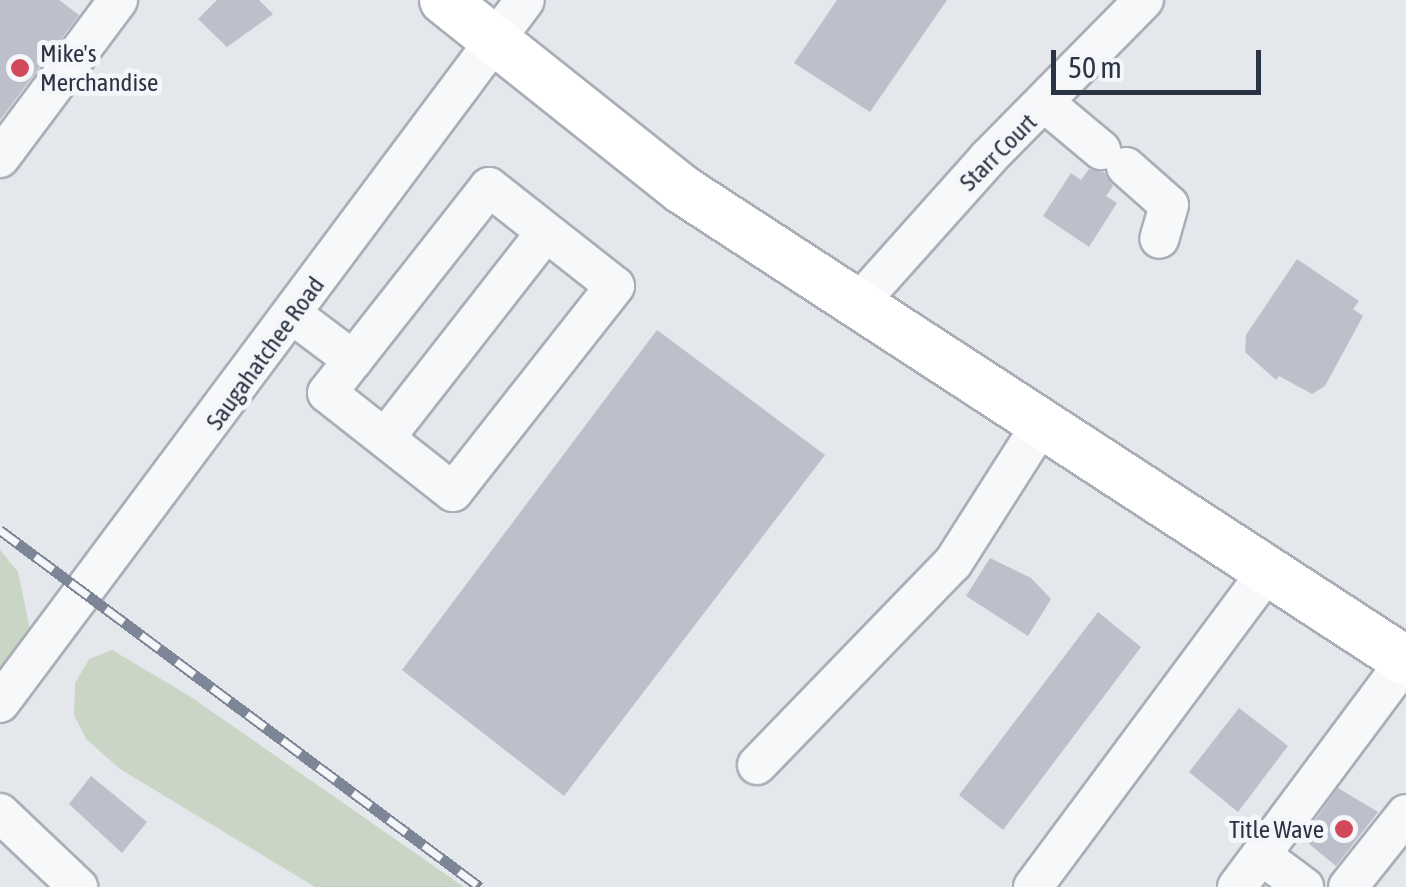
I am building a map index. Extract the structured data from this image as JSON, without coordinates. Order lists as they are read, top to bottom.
{
  "streets": {
    "street": ["Starr Court", "Saugahatchee Road"]
  },
  "places": ["Mike's Merchandise", "Title Wave"],
  "scale_bar": "50 m"
}
